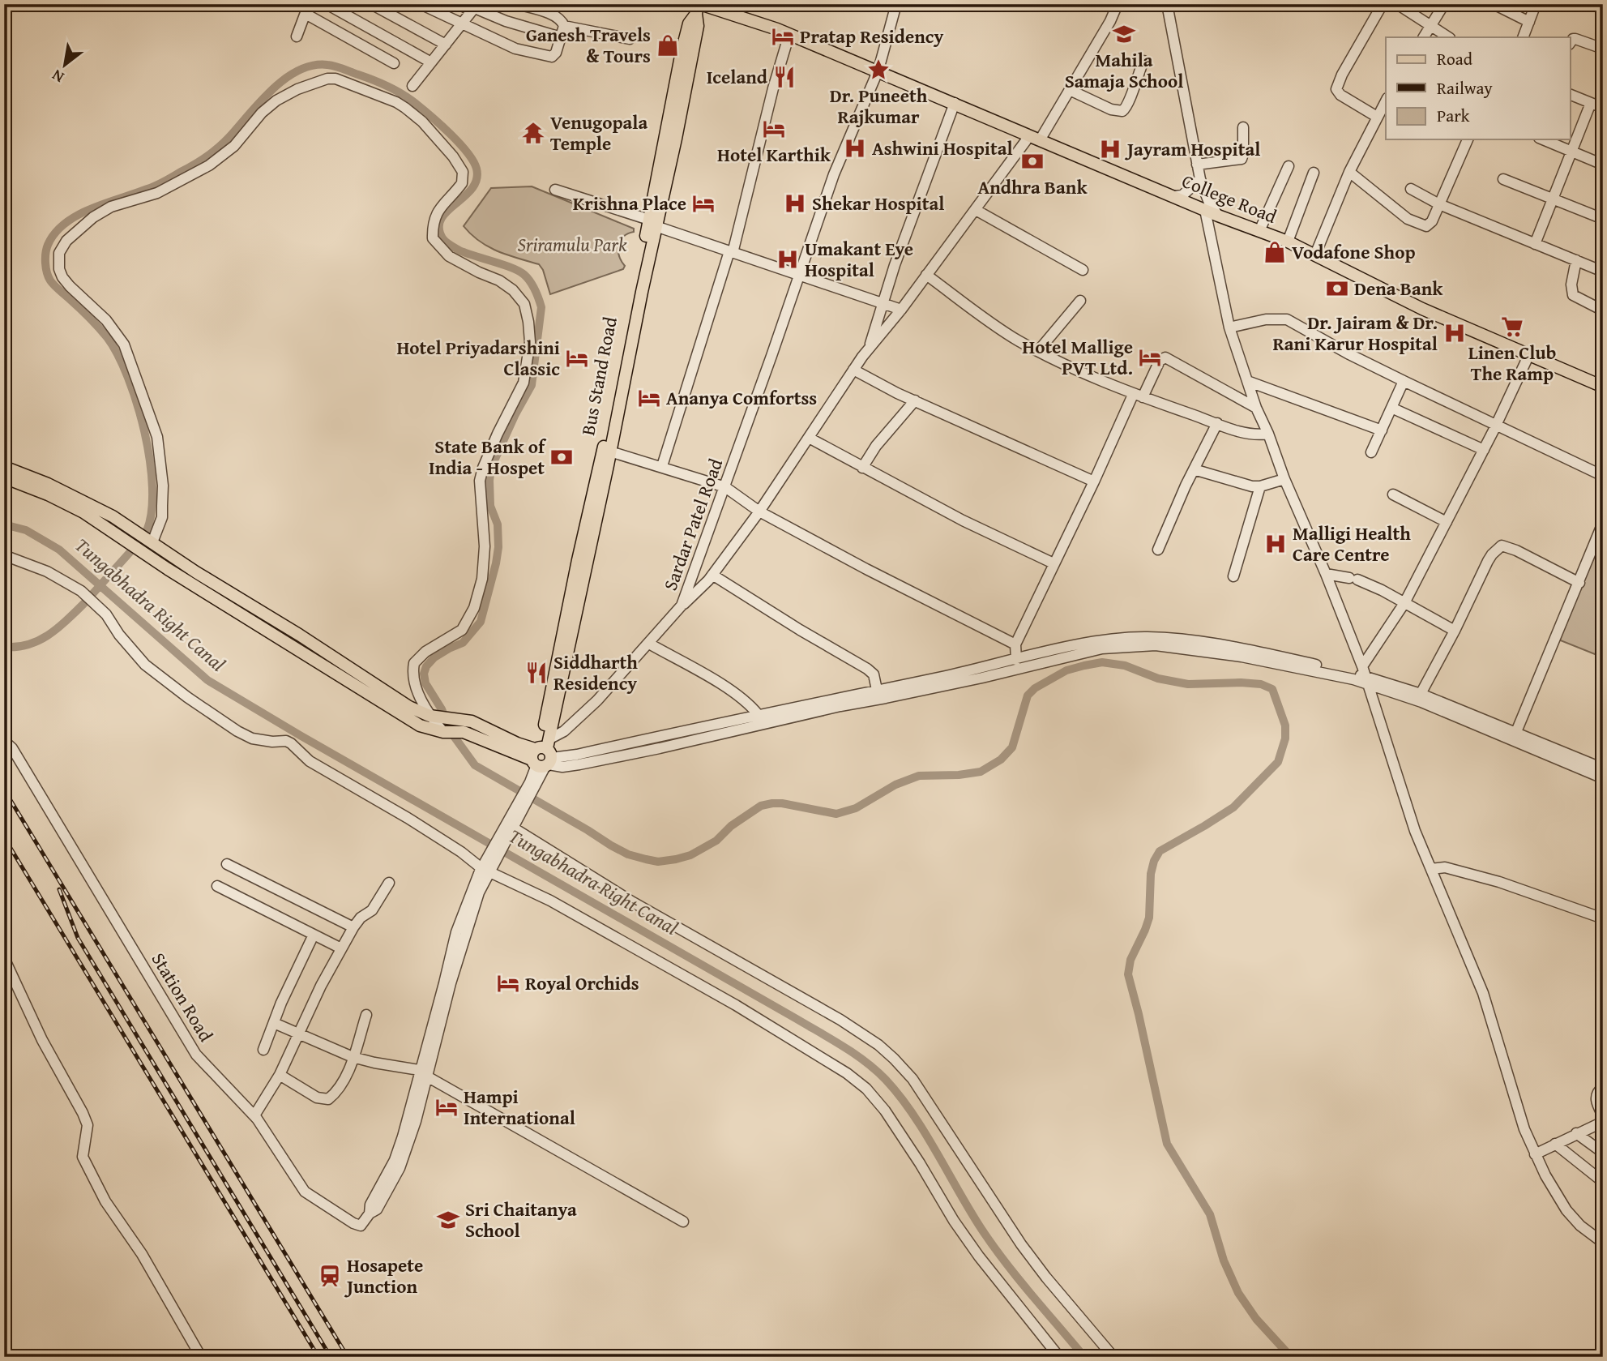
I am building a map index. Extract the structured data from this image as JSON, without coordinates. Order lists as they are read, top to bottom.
{
  "streets": {
    "main road": ["College Road", "Bus Stand Road"],
    "street": ["Sardar Patel Road", "Station Road"]
  },
  "crossings": [
    ["College Road", "Bus Stand Road"],
    ["College Road", "Sardar Patel Road"],
    ["Bus Stand Road", "Sardar Patel Road"]
  ],
  "water": ["Tungabhadra Right Canal"],
  "parks": ["Sriramulu Park"],
  "places": {
    "school or university": ["Mahila Samaja School", "Sri Chaitanya School"],
    "hotel": [
      "Pratap Residency",
      "Hotel Karthik",
      "Krishna Place",
      "Hotel Mallige PVT Ltd.",
      "Hotel Priyadarshini Classic",
      "Ananya Comfortss",
      "Royal Orchids",
      "Hampi International"
    ],
    "shop": ["Ganesh Travels & Tours", "Vodafone Shop"],
    "place": ["Dr. Puneeth Rajkumar"],
    "restaurant": ["Iceland", "Siddharth Residency"],
    "temple": ["Venugopala Temple"],
    "hospital": [
      "Ashwini Hospital",
      "Jayram Hospital",
      "Shekar Hospital",
      "Umakant Eye Hospital",
      "Dr. Jairam & Dr. Rani Karur Hospital",
      "Malligi Health Care Centre"
    ],
    "bank": ["Andhra Bank", "Dena Bank", "State Bank of India - Hospet"],
    "supermarket": ["Linen Club The Ramp"],
    "station": ["Hosapete Junction"]
  },
  "legend": ["Road", "Railway", "Park"],
  "north": "bottom left"
}
